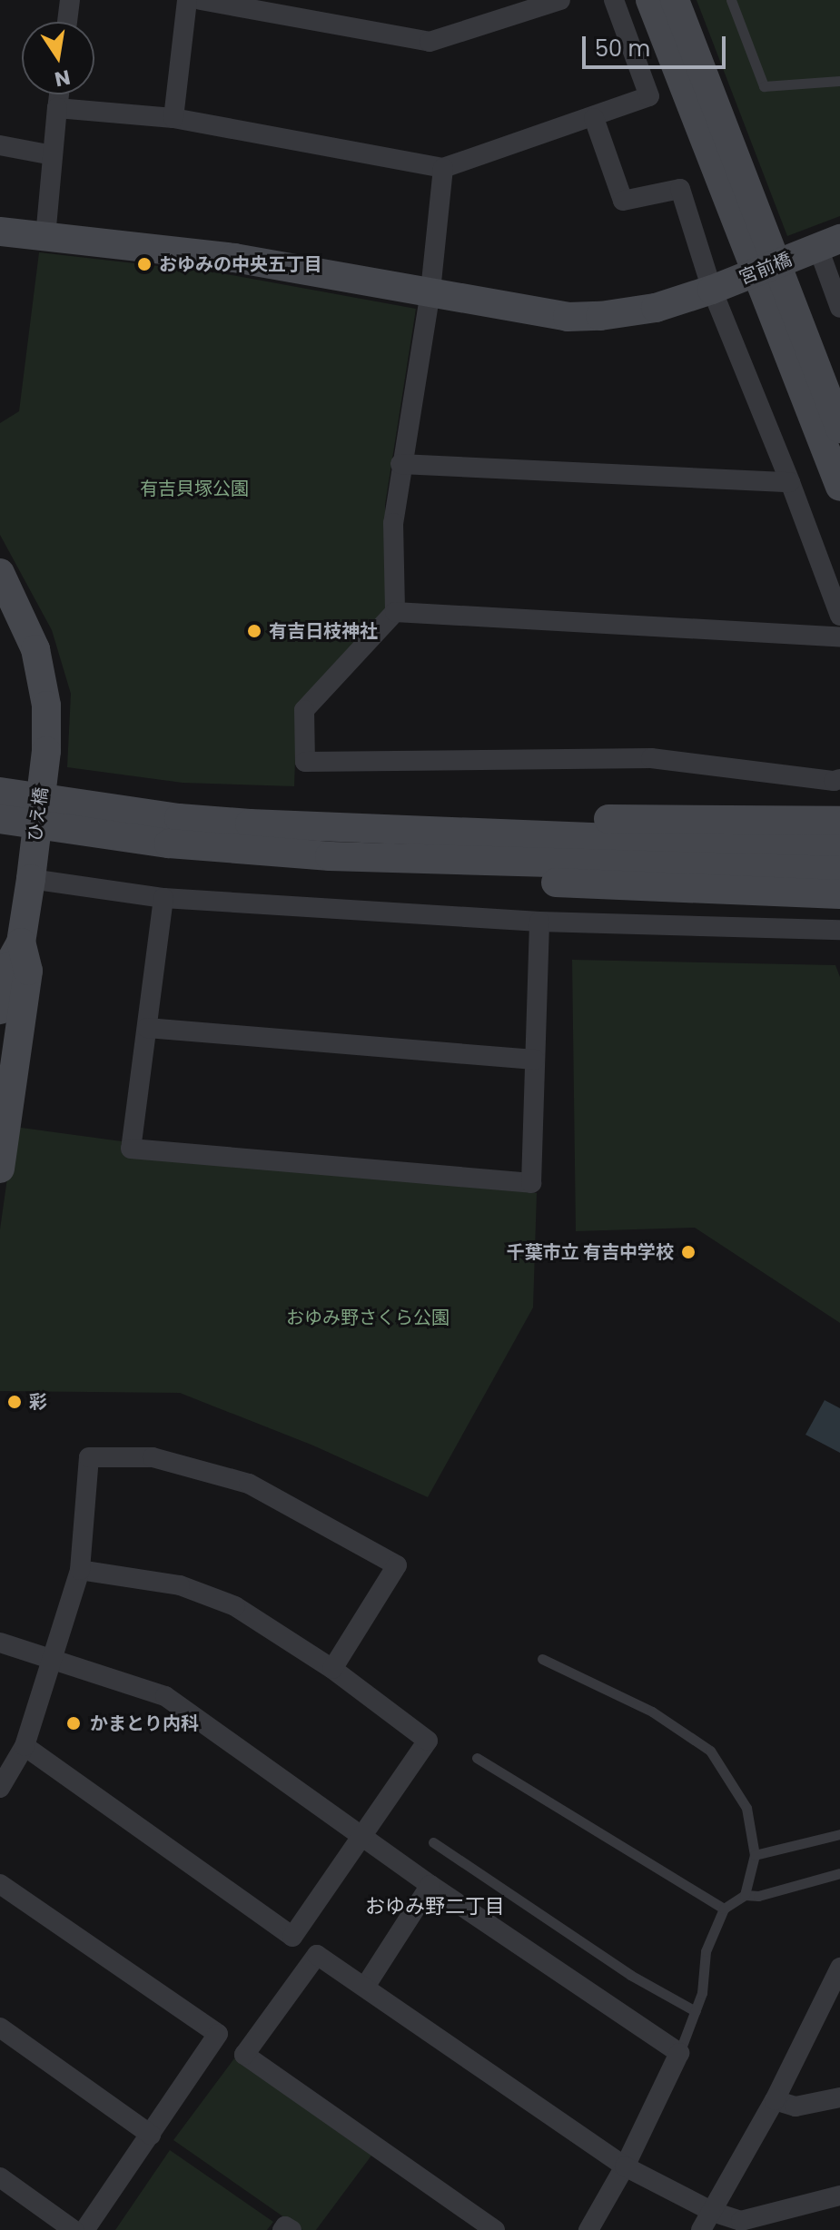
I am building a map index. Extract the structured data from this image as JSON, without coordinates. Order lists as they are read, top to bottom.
{
  "streets": {
    "street": ["宮前橋", "ひえ橋"]
  },
  "districts": ["おゆみ野二丁目"],
  "parks": ["有吉貝塚公園", "おゆみ野さくら公園"],
  "places": [
    "おゆみの中央五丁目",
    "有吉日枝神社",
    "千葉市立 有吉中学校",
    "彩",
    "かまとり内科"
  ],
  "scale_bar": "50 m",
  "north": "bottom"
}
